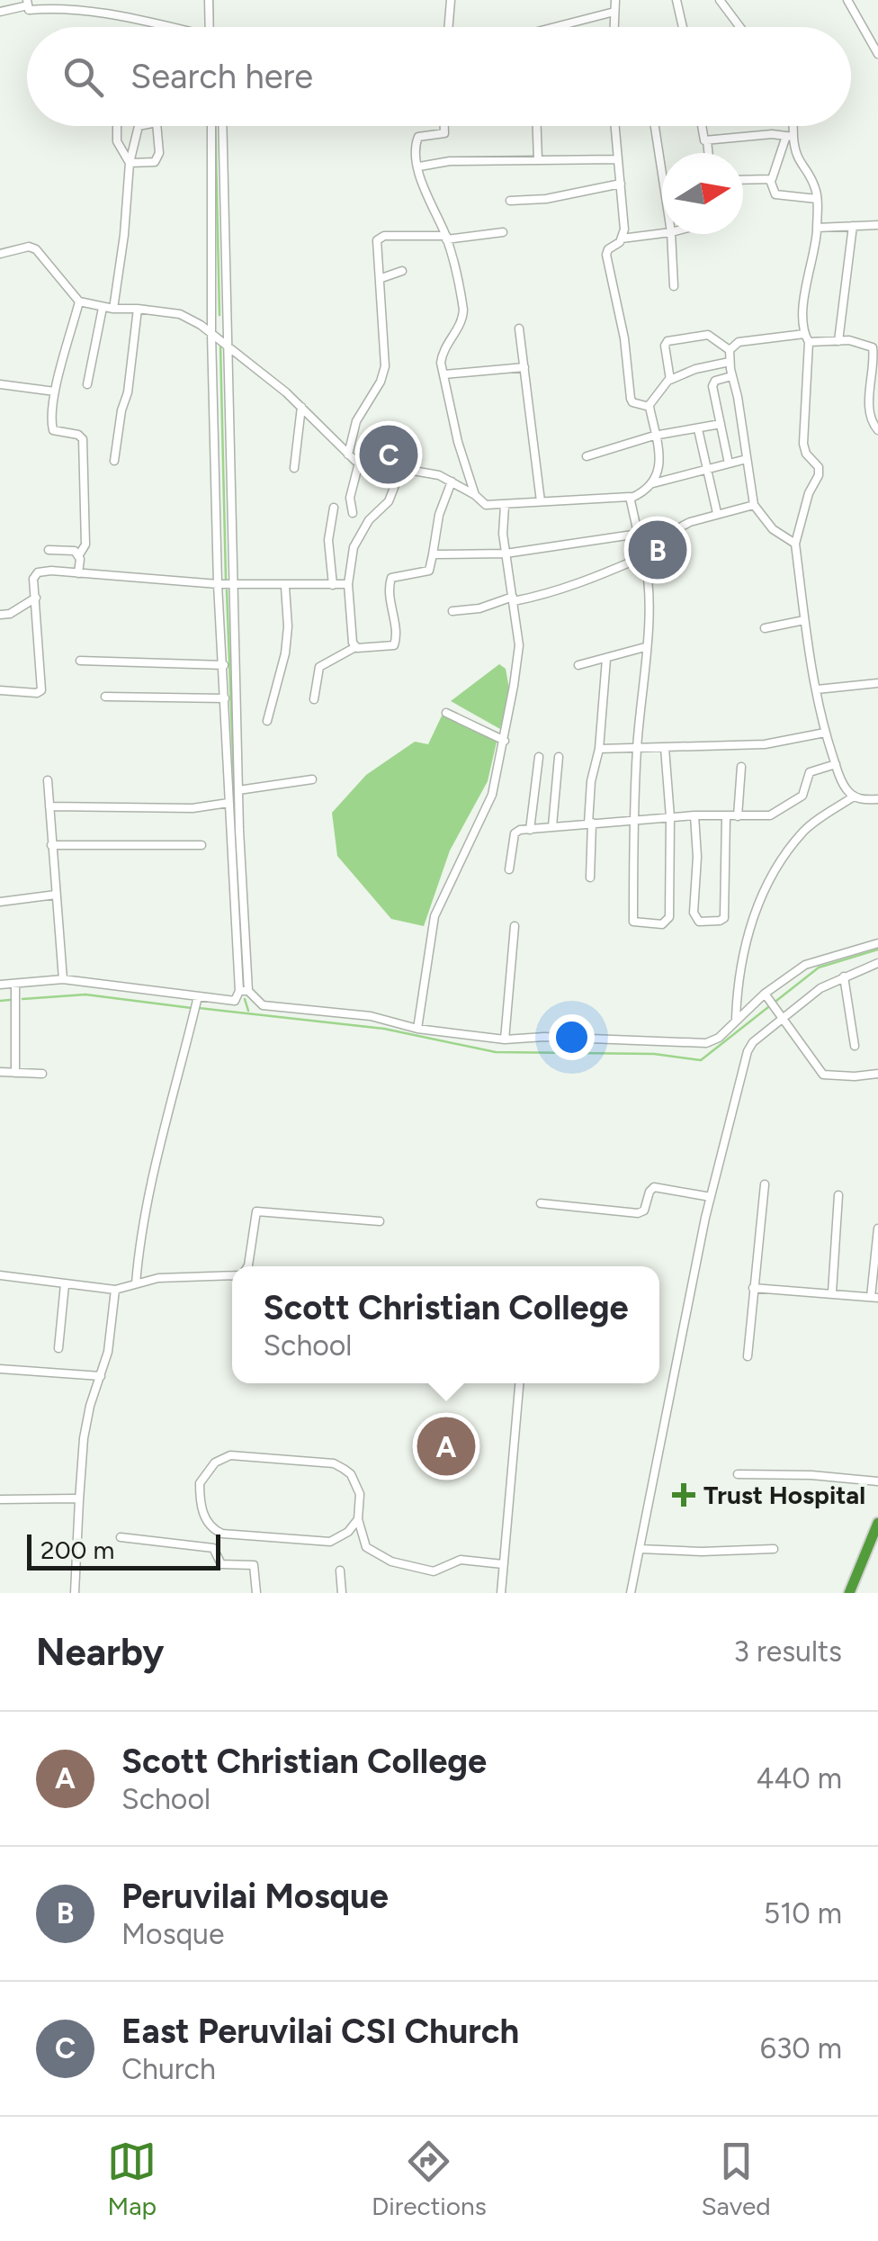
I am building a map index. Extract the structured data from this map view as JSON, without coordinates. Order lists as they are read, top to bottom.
{
  "places": {
    "health": ["Trust Hospital"]
  },
  "scale_bar": "200 m",
  "north": "right",
  "page": {
    "search": "Search here",
    "pins": ["C", "B", "A"],
    "popup": ["Scott Christian College", "School"],
    "scale": "200 m",
    "heading": ["Nearby", "3 results"],
    "list": [
      {
        "mark": "A",
        "name": "Scott Christian College",
        "note": "School",
        "value": "440 m"
      },
      {
        "mark": "B",
        "name": "Peruvilai Mosque",
        "note": "Mosque",
        "value": "510 m"
      },
      {
        "mark": "C",
        "name": "East Peruvilai CSI Church",
        "note": "Church",
        "value": "630 m"
      }
    ],
    "nav": ["Map", "Directions", "Saved"]
  }
}
